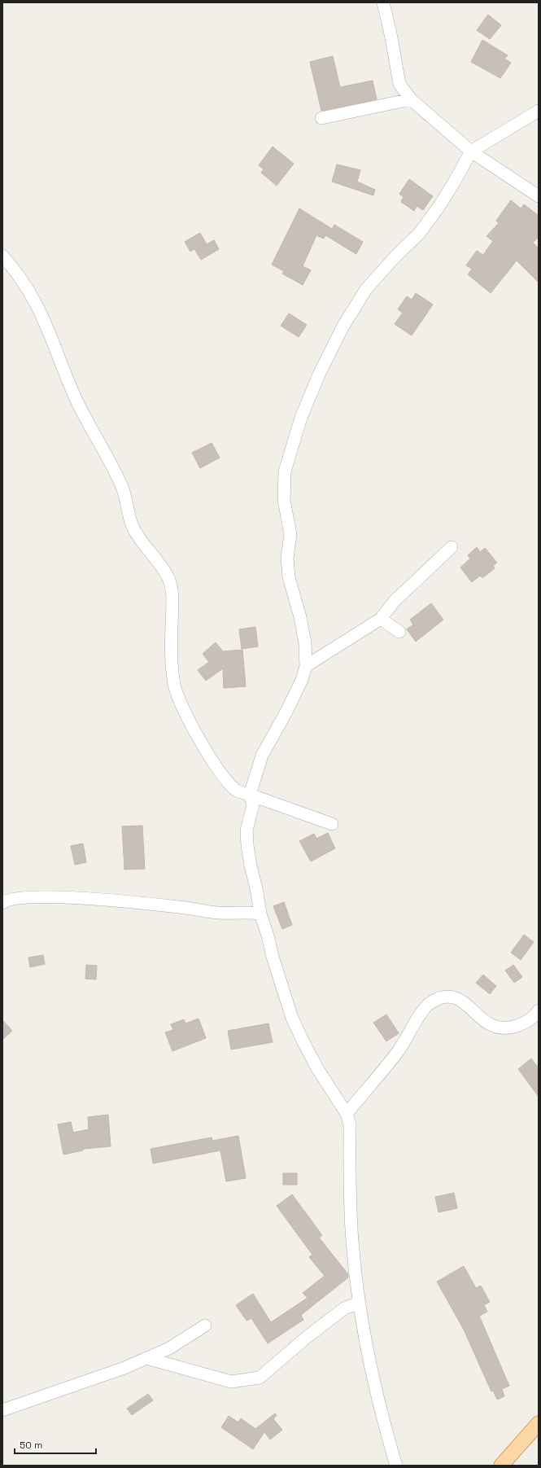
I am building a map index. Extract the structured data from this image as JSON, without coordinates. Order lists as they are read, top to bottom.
{
  "scale_bar": "50 m"
}
